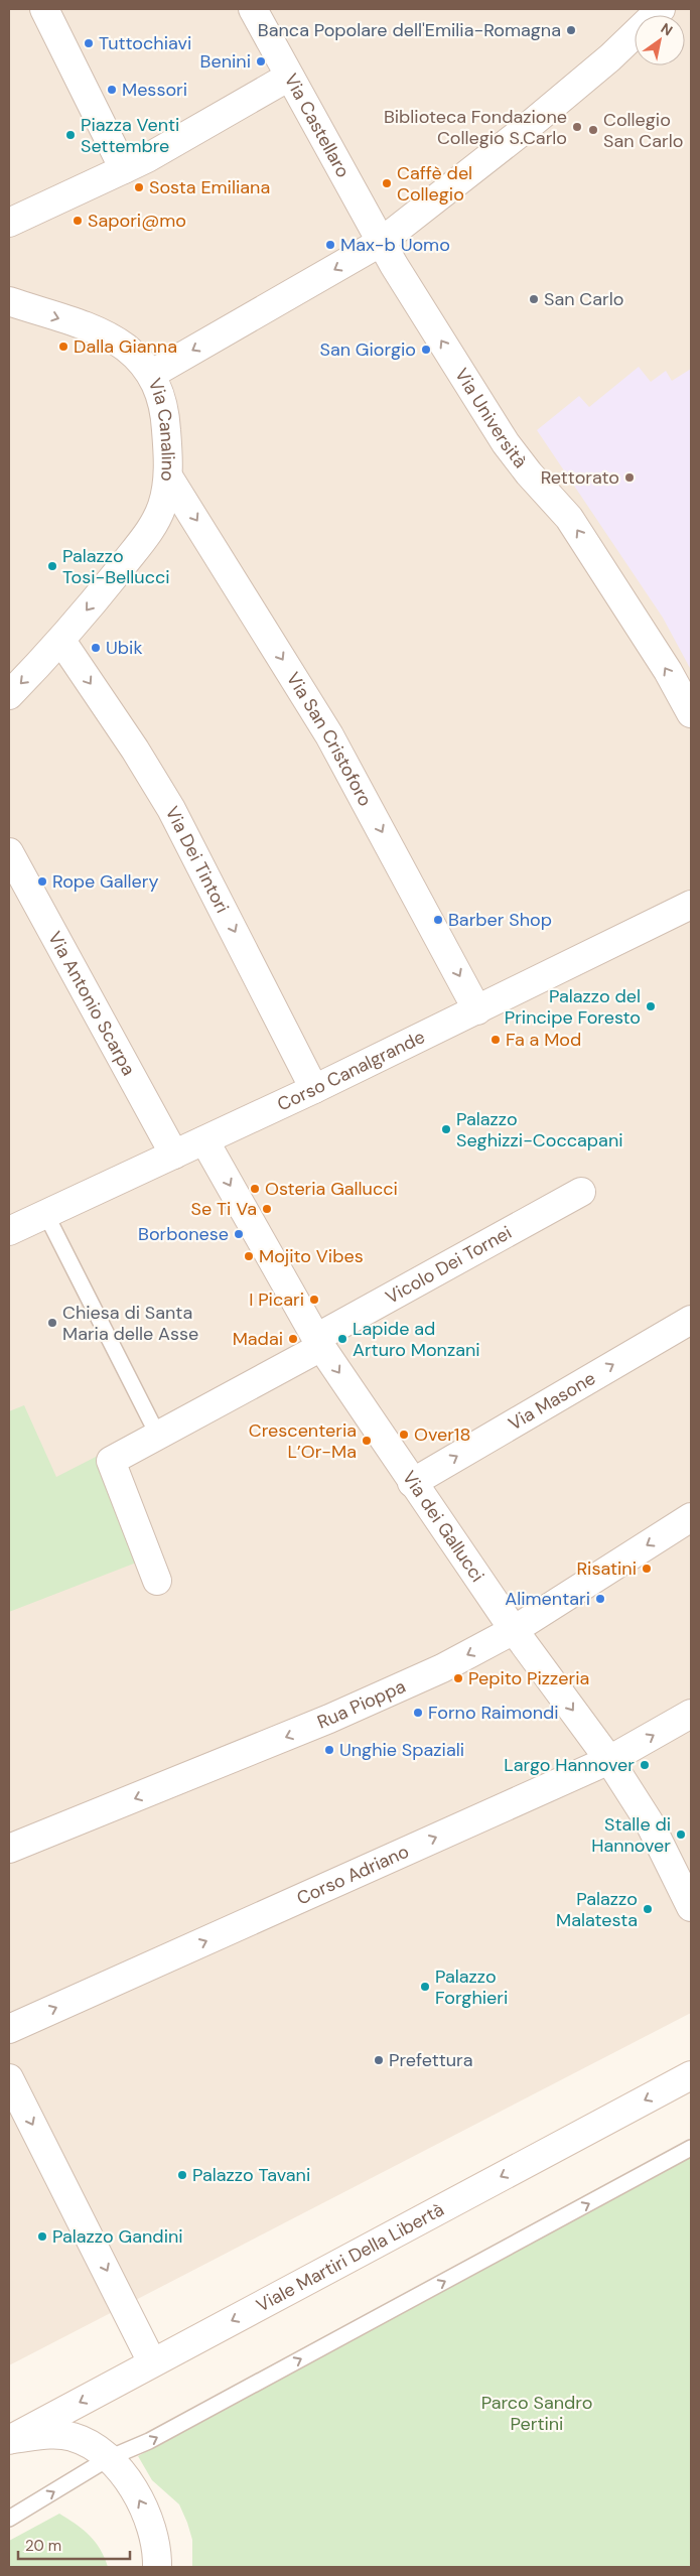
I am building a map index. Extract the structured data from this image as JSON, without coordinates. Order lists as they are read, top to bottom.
{
  "streets": {
    "street": [
      "Via Castellaro",
      "Via Università",
      "Via Canalino",
      "Via San Cristoforo",
      "Via Dei Tintori",
      "Via Antonio Scarpa",
      "Corso Canalgrande",
      "Vicolo Dei Tornei",
      "Via Masone",
      "Via dei Gallucci",
      "Rua Pioppa",
      "Corso Adriano",
      "Viale Martiri Della Libertà"
    ]
  },
  "crossings": [
    ["Via Castellaro", "Via Università"],
    ["Via Castellaro", "Via Canalino"],
    ["Via Università", "Via Canalino"],
    ["Via Canalino", "Via San Cristoforo"],
    ["Via Canalino", "Via Dei Tintori"],
    ["Via San Cristoforo", "Corso Canalgrande"],
    ["Via Dei Tintori", "Corso Canalgrande"],
    ["Via Antonio Scarpa", "Corso Canalgrande"],
    ["Corso Canalgrande", "Via dei Gallucci"],
    ["Vicolo Dei Tornei", "Via dei Gallucci"],
    ["Via Masone", "Via dei Gallucci"],
    ["Via dei Gallucci", "Rua Pioppa"],
    ["Via dei Gallucci", "Corso Adriano"]
  ],
  "one_way": [
    "Via Università",
    "Via San Cristoforo",
    "Via Dei Tintori",
    "Via Masone",
    "Via dei Gallucci",
    "Rua Pioppa",
    "Corso Adriano",
    "Viale Martiri Della Libertà"
  ],
  "parks": ["Parco Sandro Pertini"],
  "places": [
    "Banca Popolare dell'Emilia-Romagna",
    "Tuttochiavi",
    "Benini",
    "Messori",
    "Biblioteca Fondazione Collegio S.Carlo",
    "Collegio San Carlo",
    "Piazza Venti Settembre",
    "Caffè del Collegio",
    "Sosta Emiliana",
    "Sapori@mo",
    "Max-b Uomo",
    "San Carlo",
    "Dalla Gianna",
    "San Giorgio",
    "Rettorato",
    "Palazzo Tosi-Bellucci",
    "Ubik",
    "Rope Gallery",
    "Barber Shop",
    "Palazzo del Principe Foresto",
    "Fa a Mod",
    "Palazzo Seghizzi-Coccapani",
    "Osteria Gallucci",
    "Se Ti Va",
    "Borbonese",
    "Mojito Vibes",
    "I Picari",
    "Chiesa di Santa Maria delle Asse",
    "Madai",
    "Lapide ad Arturo Monzani",
    "Over18",
    "Crescenteria L’Or-Ma",
    "Risatini",
    "Alimentari",
    "Pepito Pizzeria",
    "Forno Raimondi",
    "Unghie Spaziali",
    "Largo Hannover",
    "Stalle di Hannover",
    "Palazzo Malatesta",
    "Palazzo Forghieri",
    "Prefettura",
    "Palazzo Tavani",
    "Palazzo Gandini"
  ],
  "scale_bar": "20 m",
  "north": "top right"
}
